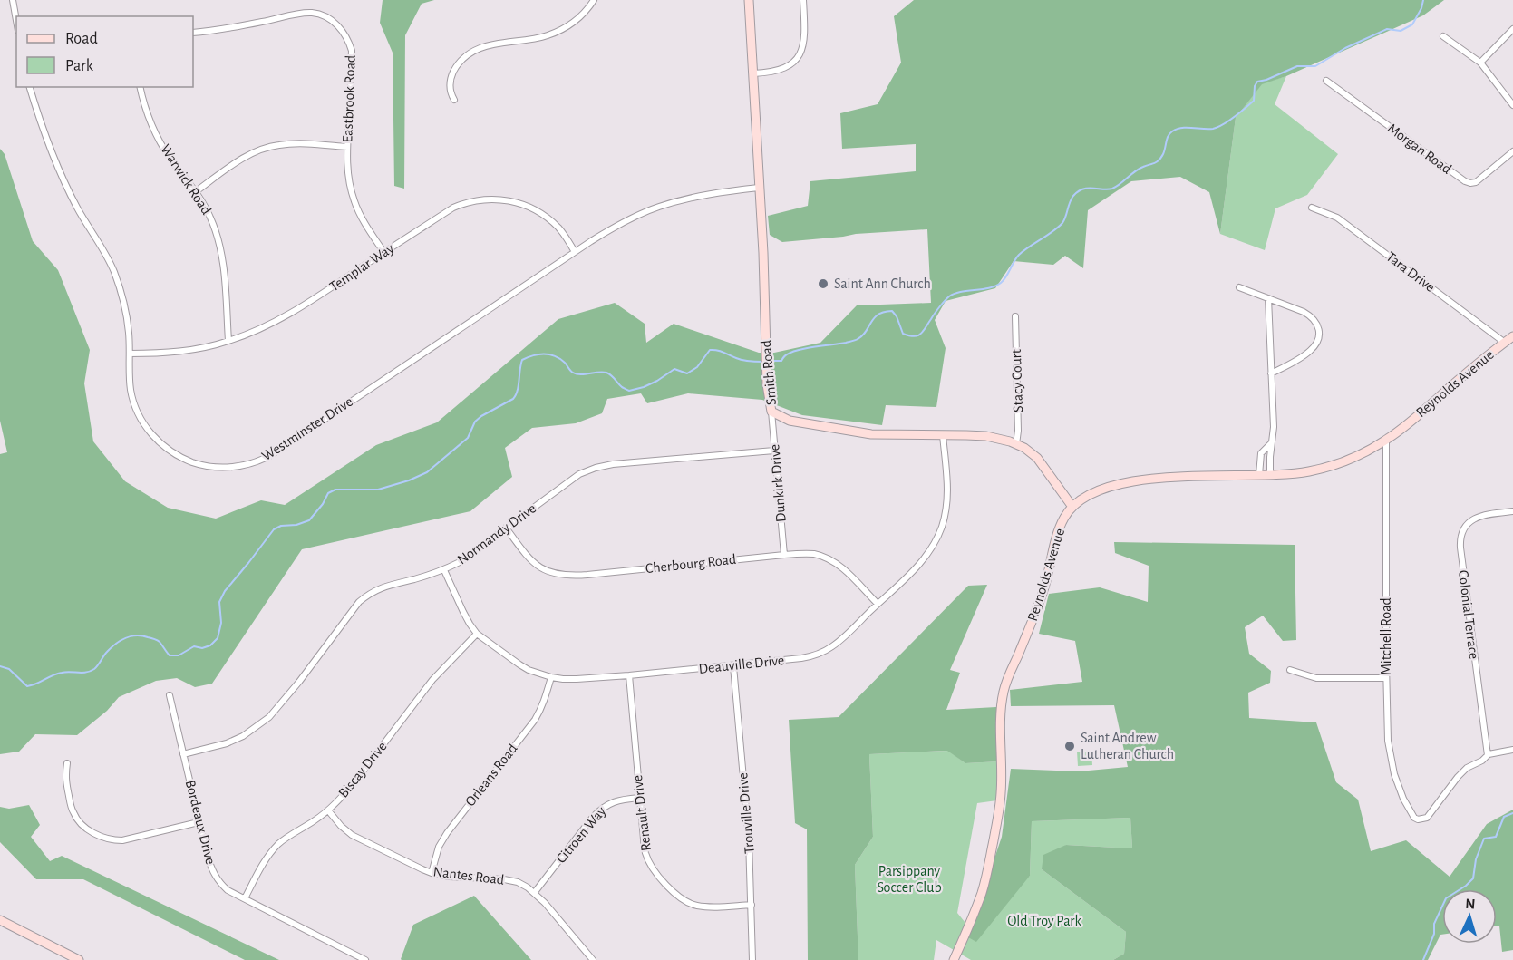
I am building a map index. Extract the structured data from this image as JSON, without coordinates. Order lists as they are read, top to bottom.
{
  "streets": {
    "street": [
      "Eastbrook Road",
      "Morgan Road",
      "Warwick Road",
      "Templar Way",
      "Tara Drive",
      "Smith Road",
      "Stacy Court",
      "Reynolds Avenue",
      "Westminster Drive",
      "Dunkirk Drive",
      "Normandy Drive",
      "Cherbourg Road",
      "Colonial Terrace",
      "Mitchell Road",
      "Deauville Drive",
      "Biscay Drive",
      "Orleans Road",
      "Renault Drive",
      "Trouville Drive",
      "Bordeaux Drive",
      "Citroen Way",
      "Nantes Road"
    ]
  },
  "crossings": [
    ["Eastbrook Road", "Templar Way"],
    ["Warwick Road", "Templar Way"],
    ["Templar Way", "Westminster Drive"],
    ["Tara Drive", "Reynolds Avenue"],
    ["Smith Road", "Stacy Court"],
    ["Smith Road", "Reynolds Avenue"],
    ["Smith Road", "Westminster Drive"],
    ["Smith Road", "Dunkirk Drive"],
    ["Smith Road", "Deauville Drive"],
    ["Reynolds Avenue", "Mitchell Road"],
    ["Dunkirk Drive", "Normandy Drive"],
    ["Dunkirk Drive", "Cherbourg Road"],
    ["Normandy Drive", "Cherbourg Road"],
    ["Normandy Drive", "Deauville Drive"],
    ["Normandy Drive", "Bordeaux Drive"],
    ["Cherbourg Road", "Deauville Drive"],
    ["Colonial Terrace", "Mitchell Road"],
    ["Deauville Drive", "Biscay Drive"],
    ["Deauville Drive", "Orleans Road"],
    ["Deauville Drive", "Renault Drive"],
    ["Deauville Drive", "Trouville Drive"],
    ["Biscay Drive", "Bordeaux Drive"],
    ["Biscay Drive", "Nantes Road"],
    ["Orleans Road", "Nantes Road"],
    ["Renault Drive", "Trouville Drive"],
    ["Renault Drive", "Citroen Way"],
    ["Citroen Way", "Nantes Road"]
  ],
  "parks": ["Parsippany Soccer Club", "Old Troy Park"],
  "places": ["Saint Ann Church", "Saint Andrew Lutheran Church"],
  "legend": ["Road", "Park"],
  "north": "top"
}
